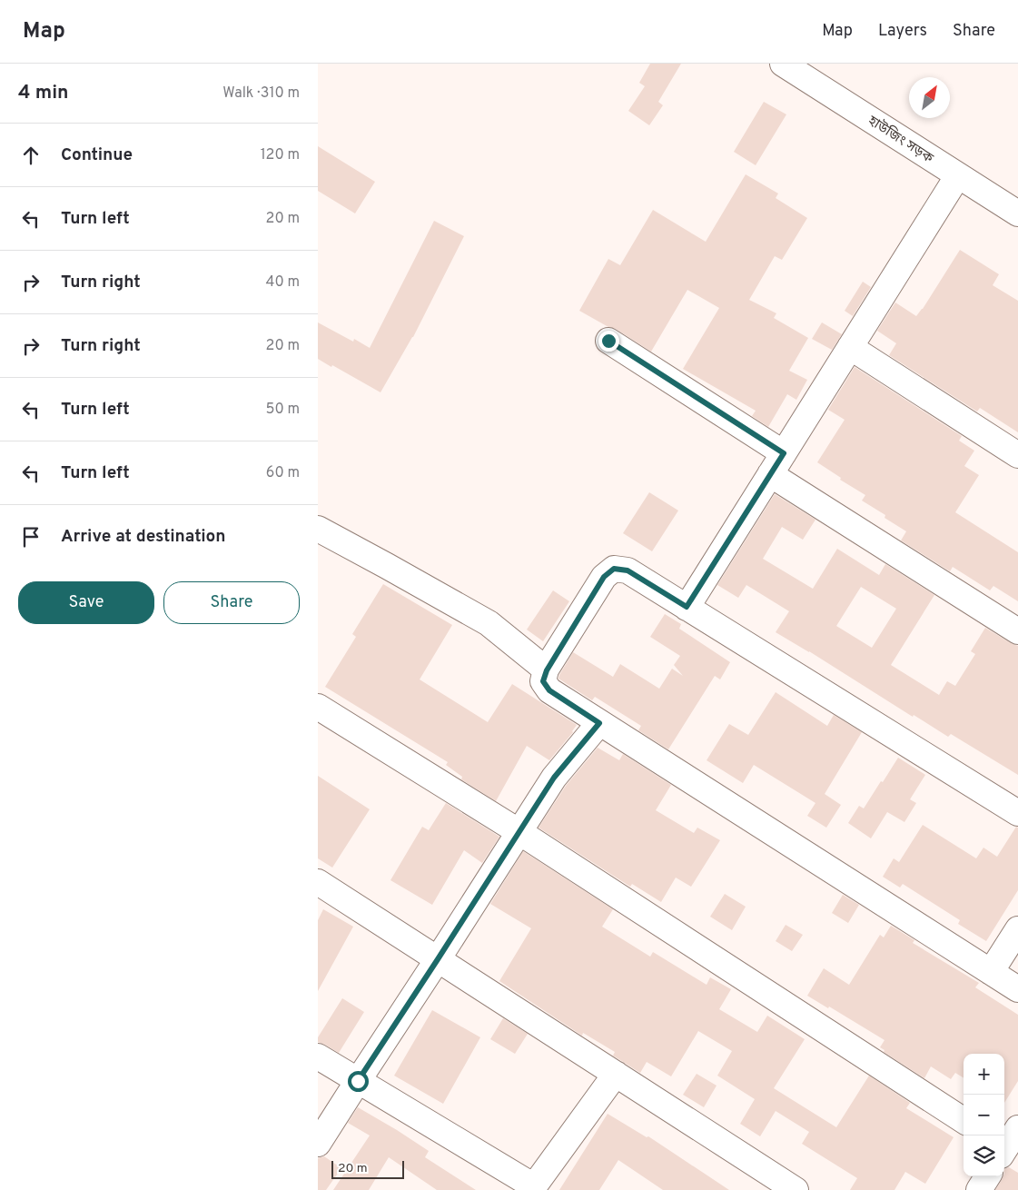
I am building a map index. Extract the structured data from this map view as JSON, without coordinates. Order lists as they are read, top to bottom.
{
  "streets": {
    "street": ["হাউজিং সড়ক"]
  },
  "scale_bar": "20 m",
  "north": "top right",
  "page": {
    "header": "Map",
    "nav": ["Map", "Layers", "Share"],
    "heading": ["4 min", "Walk · 310 m"],
    "list": [
      ["Continue", "120 m"],
      ["Turn left", "20 m"],
      ["Turn right", "40 m"],
      ["Turn right", "20 m"],
      ["Turn left", "50 m"],
      ["Turn left", "60 m"],
      "Arrive at destination"
    ],
    "buttons": ["Save", "Share"],
    "map_buttons": ["+", "−"],
    "scale": "20 m"
  }
}
